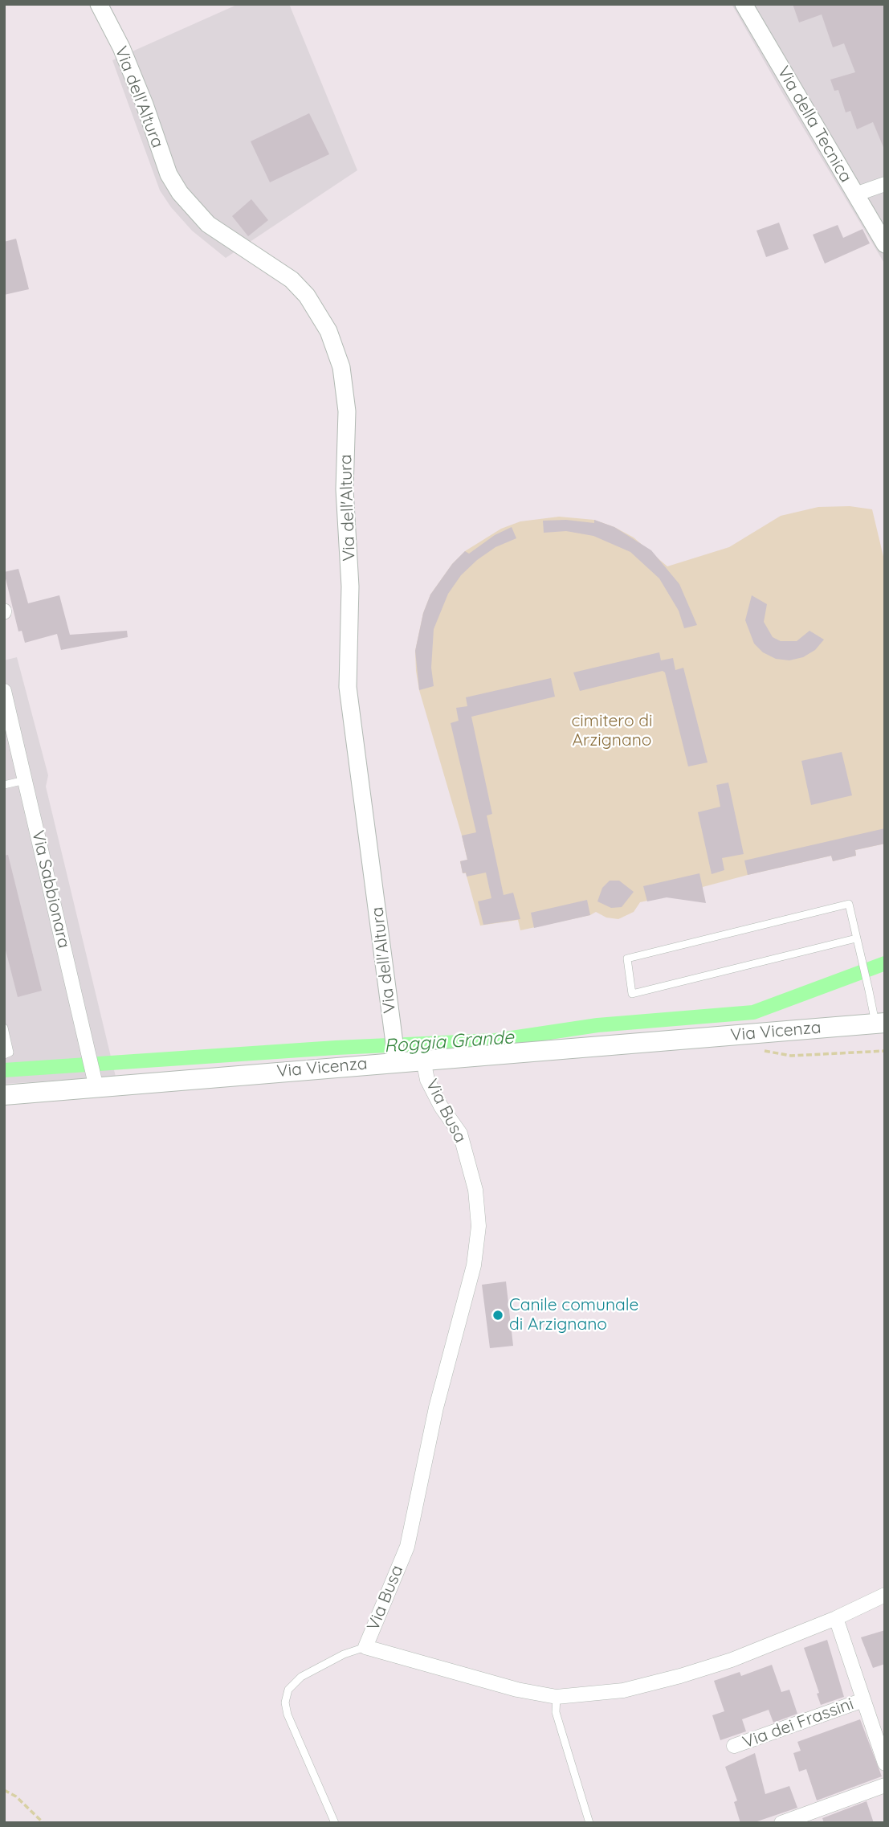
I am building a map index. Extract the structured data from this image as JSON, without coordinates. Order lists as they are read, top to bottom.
{
  "streets": {
    "main road": ["Via Vicenza"],
    "street": [
      "Via dell'Altura",
      "Via della Tecnica",
      "Via Sabbionara",
      "Via Busa",
      "Via dei Frassini"
    ]
  },
  "crossings": [
    ["Via dell'Altura", "Via Vicenza"],
    ["Via Sabbionara", "Via Vicenza"],
    ["Via Vicenza", "Via Busa"]
  ],
  "water": ["Roggia Grande"],
  "parks": ["cimitero di Arzignano"],
  "places": ["Canile comunale di Arzignano"]
}
